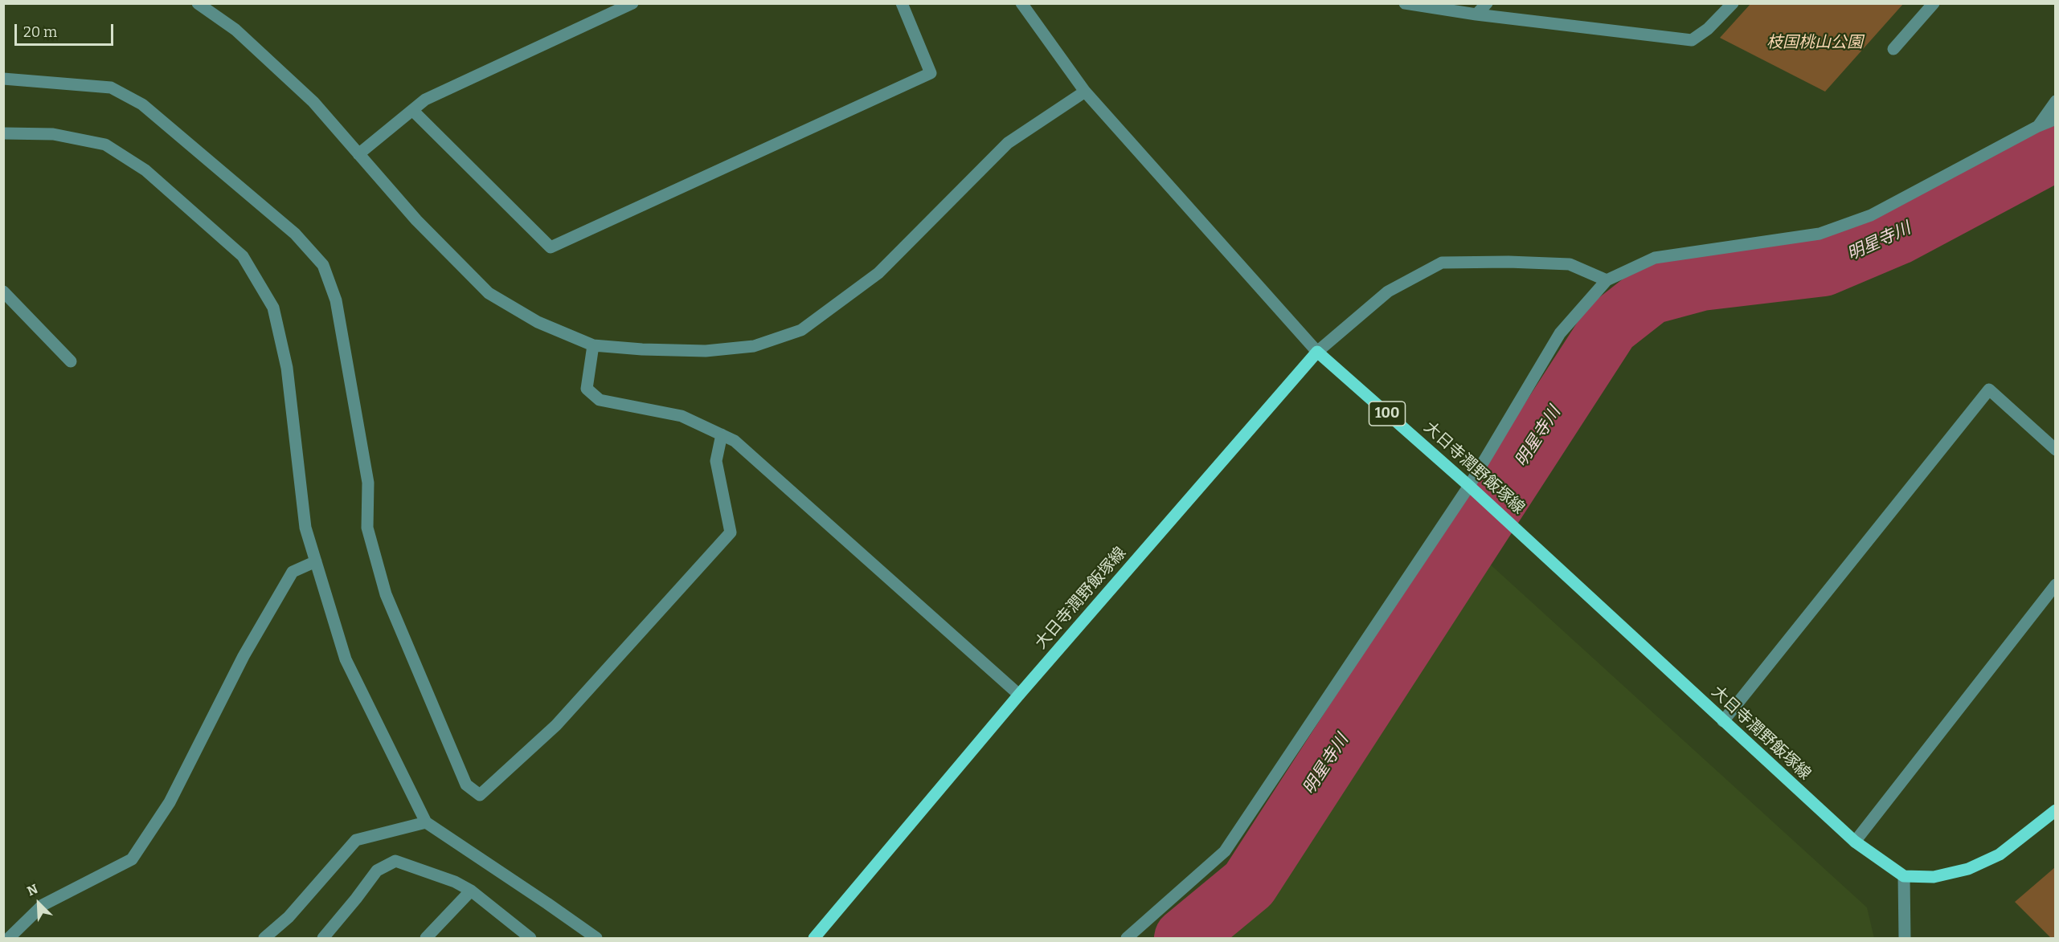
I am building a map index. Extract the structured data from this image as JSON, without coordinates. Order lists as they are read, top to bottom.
{
  "streets": {
    "main road": ["100", "大日寺潤野飯塚線"]
  },
  "water": ["明星寺川"],
  "parks": ["枝国桃山公園"],
  "scale_bar": "20 m",
  "north": "top left"
}
